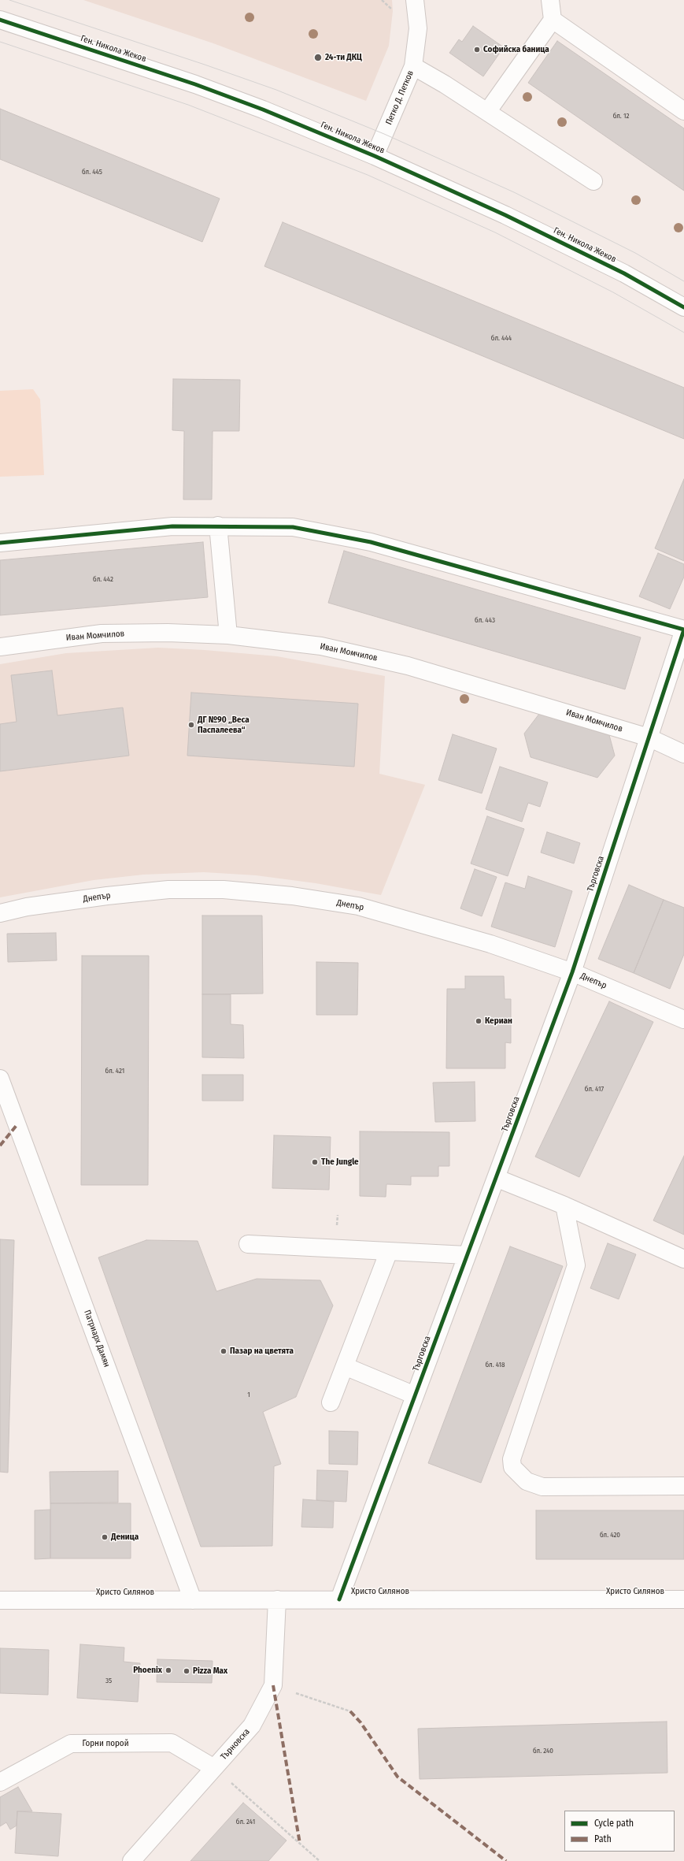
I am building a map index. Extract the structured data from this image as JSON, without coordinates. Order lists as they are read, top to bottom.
{
  "streets": {
    "street": [
      "Ген. Никола Жеков",
      "Петко Д. Петков",
      "Иван Момчилов",
      "Търговска",
      "Днепър",
      "Патриарх Дамян",
      "Христо Силянов",
      "Горни порой",
      "Търновска"
    ]
  },
  "crossings": [
    ["Ген. Никола Жеков", "Петко Д. Петков"],
    ["Иван Момчилов", "Търговска"],
    ["Търговска", "Днепър"],
    ["Търговска", "Христо Силянов"],
    ["Патриарх Дамян", "Христо Силянов"],
    ["Христо Силянов", "Търновска"],
    ["Горни порой", "Търновска"]
  ],
  "places": [
    "Софийска баница",
    "24-ти ДКЦ",
    "ДГ №90 „Веса Паспалеева“",
    "Кериан",
    "The Jungle",
    "Пазар на цветята",
    "Деница",
    "Phoenix",
    "Pizza Max"
  ],
  "house_numbers": [
    "бл. 12",
    "бл. 445",
    "бл. 444",
    "бл. 442",
    "бл. 443",
    "бл. 421",
    "бл. 417",
    "бл. 418",
    "1",
    "бл. 420",
    "35",
    "бл. 240",
    "бл. 241"
  ],
  "legend": ["Cycle path", "Path"]
}
